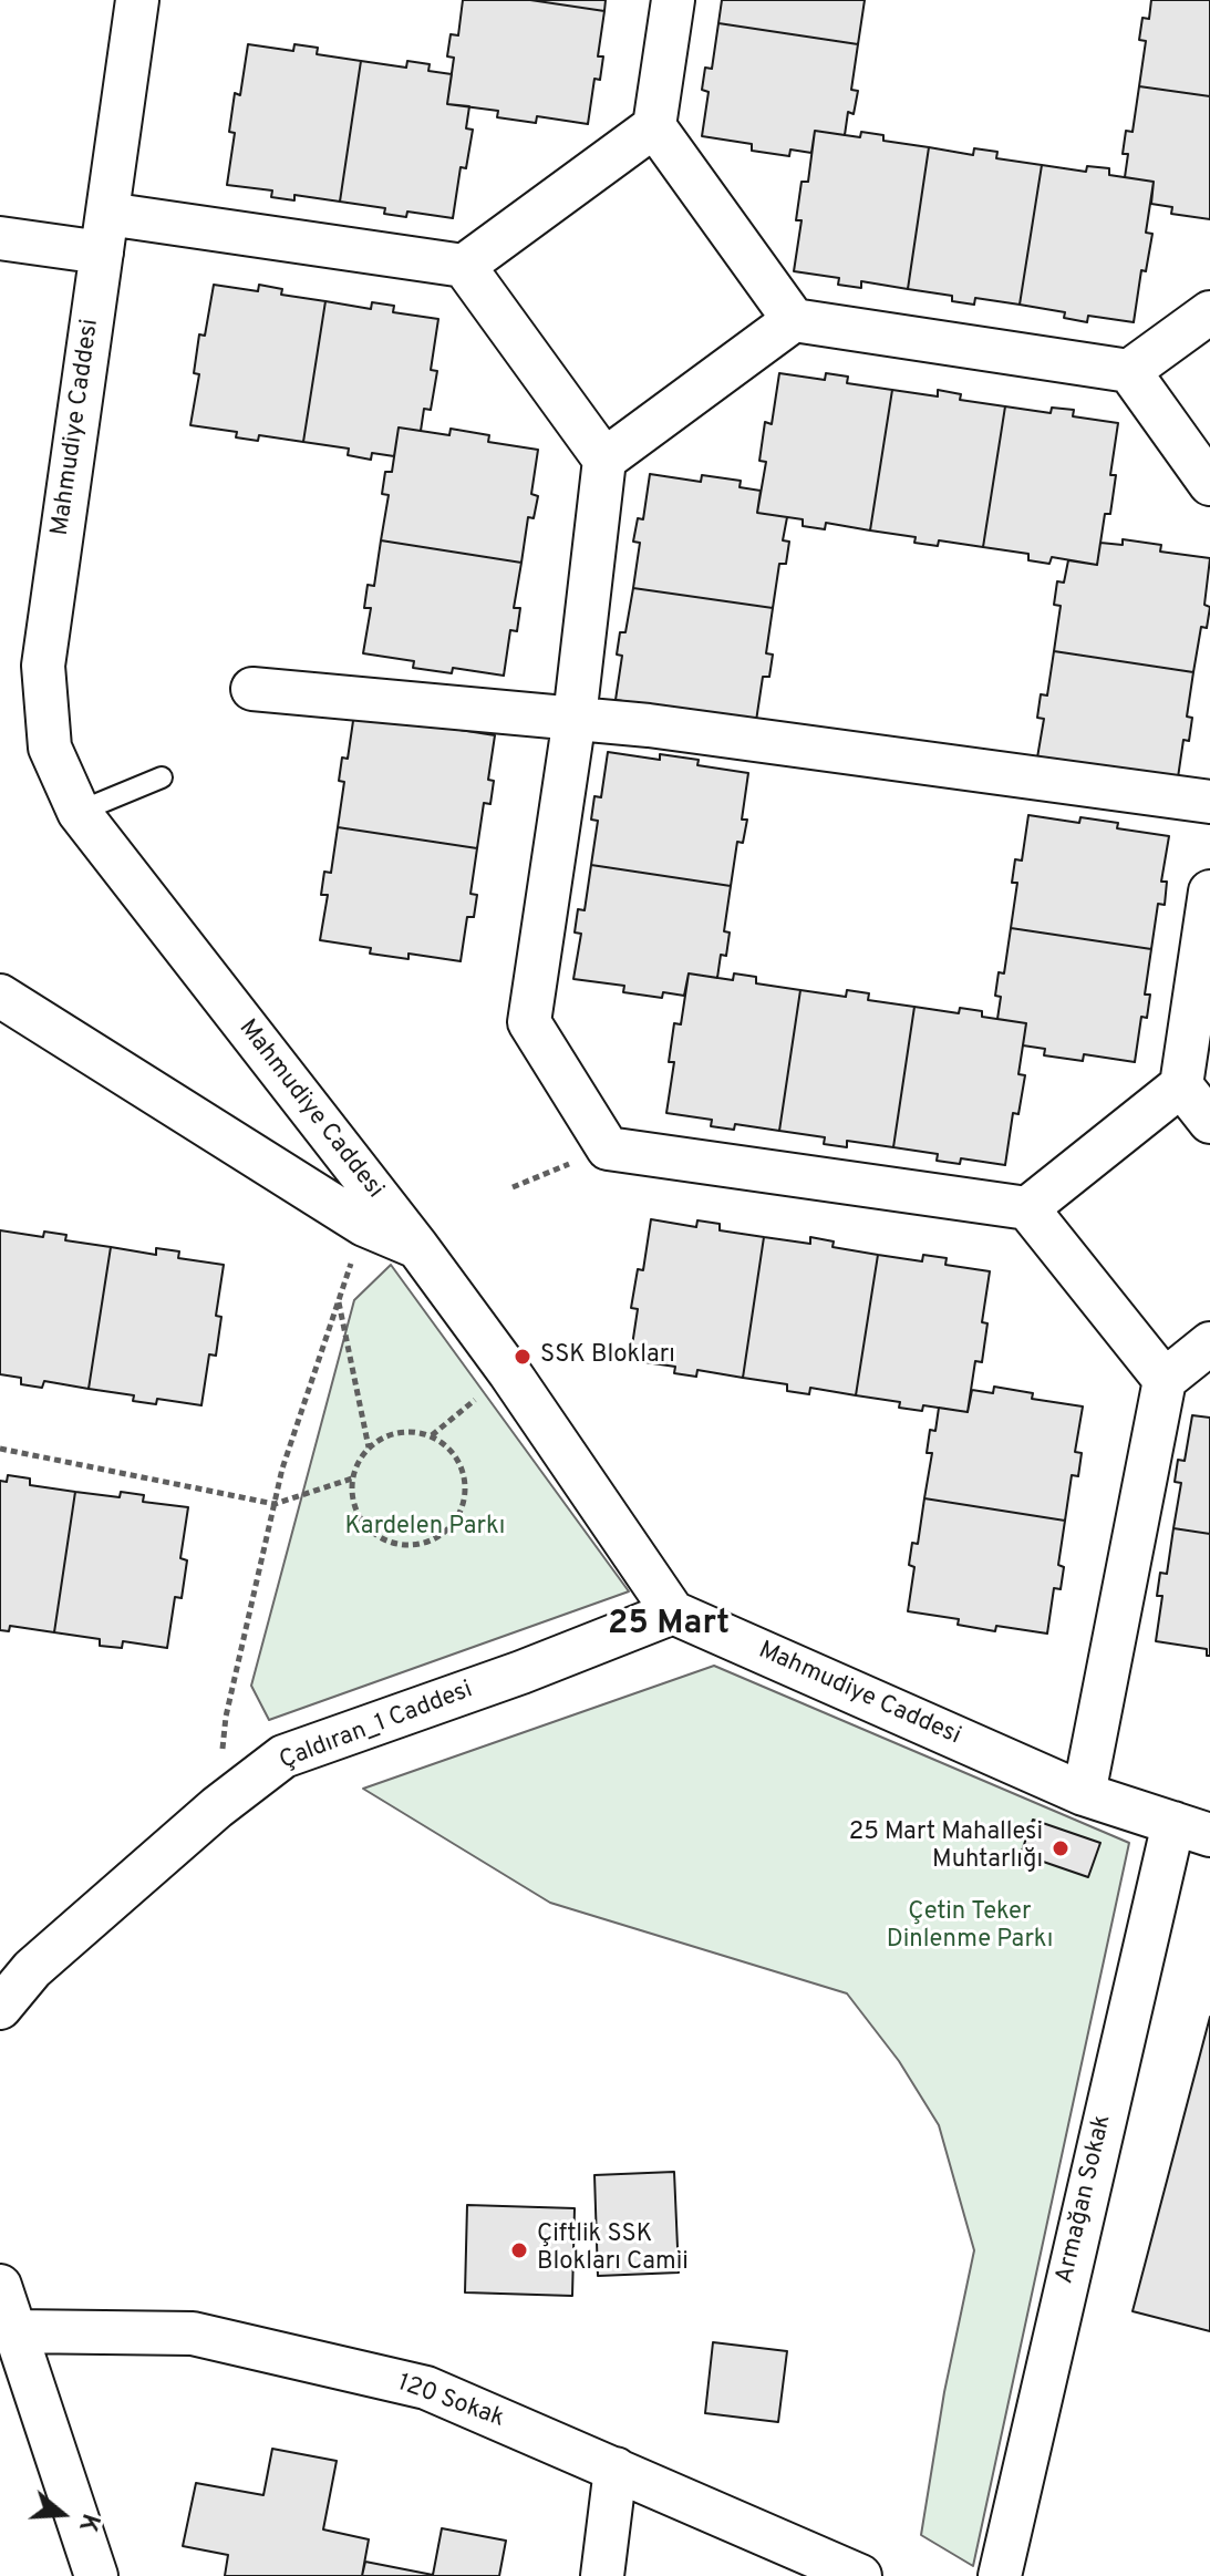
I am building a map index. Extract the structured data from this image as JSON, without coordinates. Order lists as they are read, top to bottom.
{
  "streets": {
    "street": [
      "Mahmudiye Caddesi",
      "Çaldıran_1 Caddesi",
      "Armağan Sokak",
      "120 Sokak"
    ]
  },
  "crossings": [
    ["Mahmudiye Caddesi", "Çaldıran_1 Caddesi"],
    ["Mahmudiye Caddesi", "Armağan Sokak"]
  ],
  "districts": ["25 Mart"],
  "parks": ["Kardelen Parkı", "Çetin Teker Dinlenme Parkı"],
  "places": ["SSK Blokları", "25 Mart Mahallesi Muhtarlığı", "Çiftlik SSK Blokları Camii"],
  "north": "right"
}
